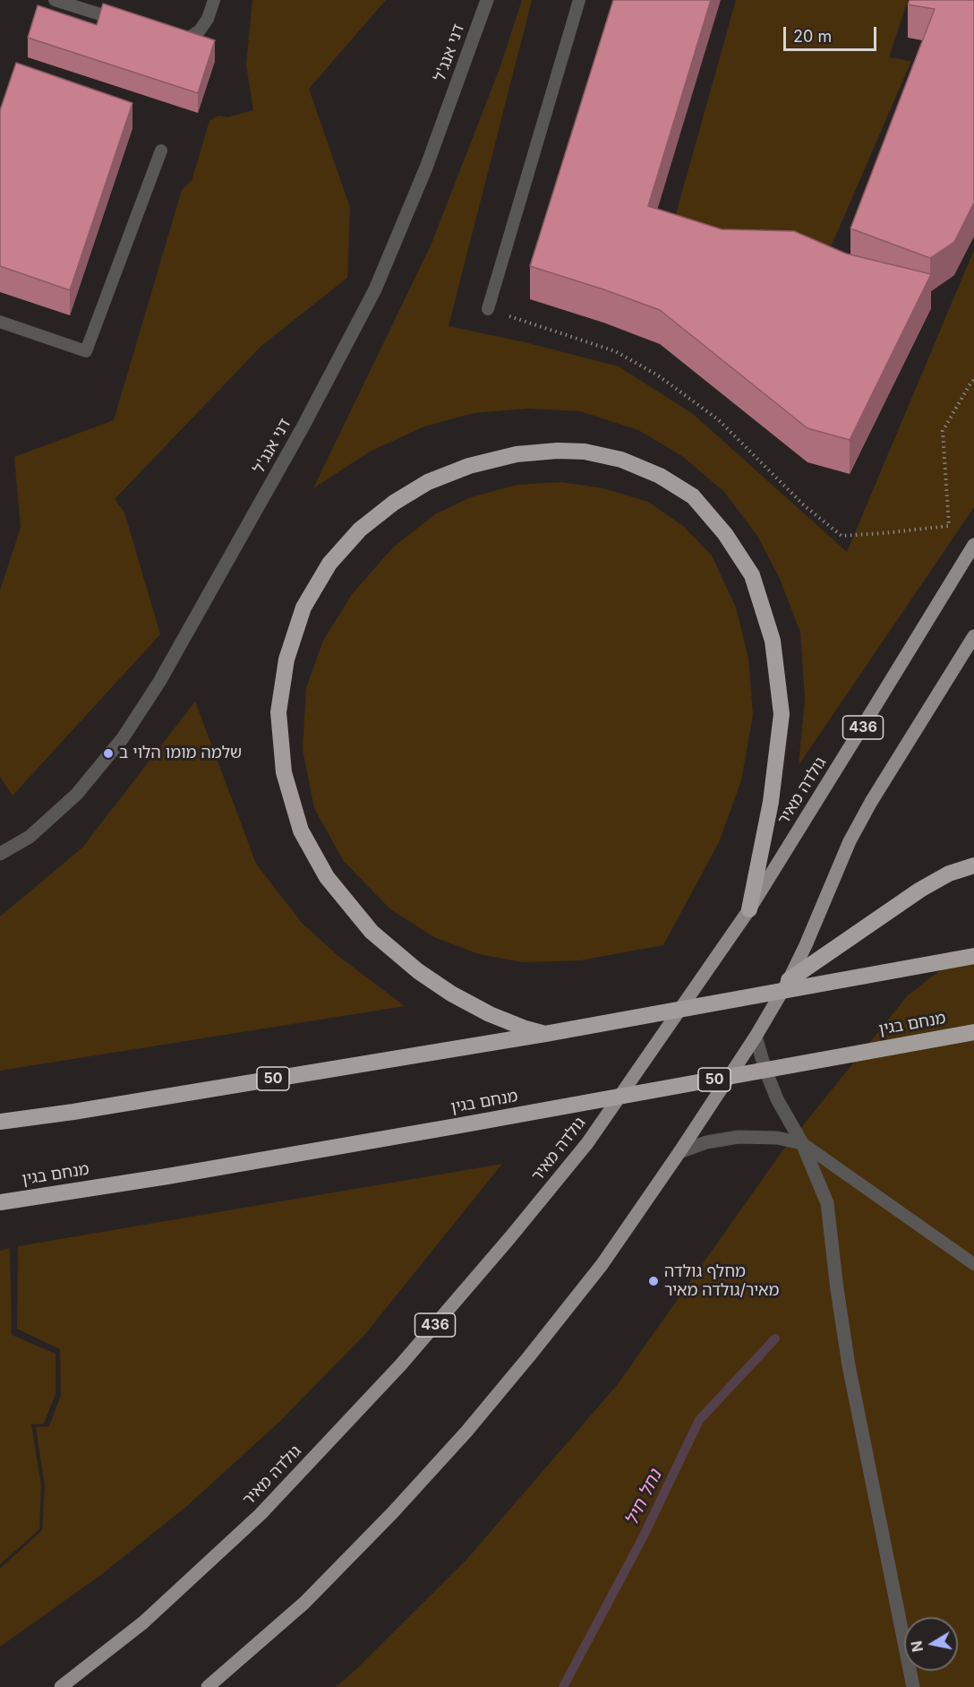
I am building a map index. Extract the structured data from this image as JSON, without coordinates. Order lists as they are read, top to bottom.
{
  "streets": {
    "highway": ["מנחם בגין", "50"],
    "main road": ["436", "גולדה מאיר"],
    "street": ["דני אנג'ל"]
  },
  "water": ["נחל חיל"],
  "places": ["שלמה מומו הלוי ב", "מחלף גולדה מאיר/גולדה מאיר"],
  "scale_bar": "20 m",
  "north": "left"
}
